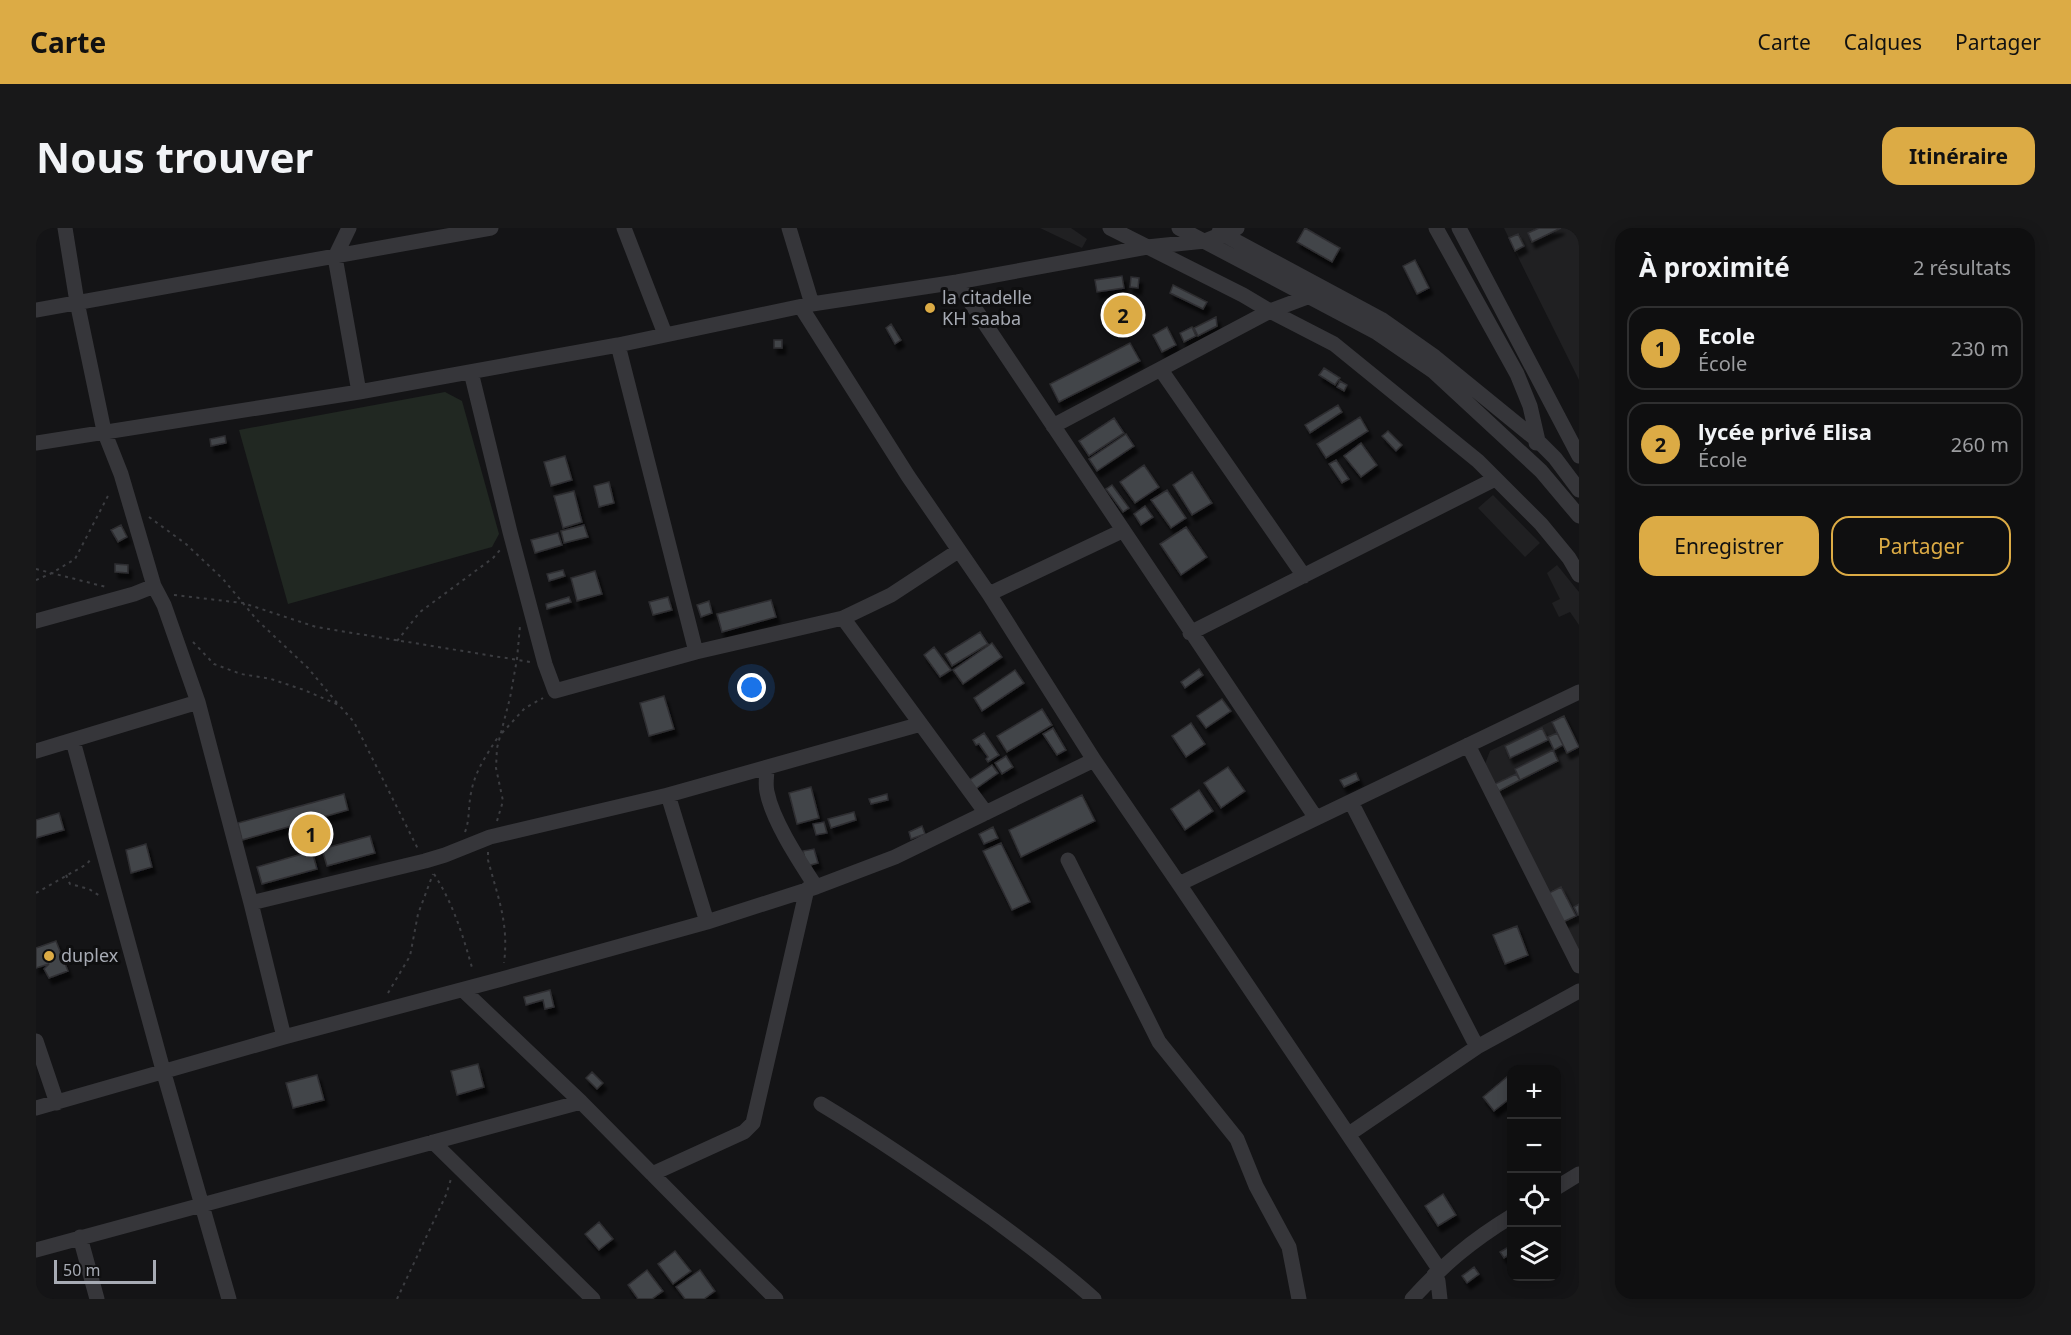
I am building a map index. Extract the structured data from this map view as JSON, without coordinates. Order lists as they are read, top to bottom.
{
  "places": ["la citadelle KH saaba", "duplex"],
  "scale_bar": "50 m",
  "page": {
    "header": "Carte",
    "nav": ["Carte", "Calques", "Partager"],
    "buttons": [
      "Itinéraire",
      ["Enregistrer", "Partager"]
    ],
    "title": "Nous trouver",
    "heading": ["À proximité", "2 résultats"],
    "pins": ["2", "1"],
    "list": [
      {
        "mark": "1",
        "name": "Ecole",
        "note": "École",
        "value": "230 m"
      },
      {
        "mark": "2",
        "name": "lycée privé Elisa",
        "note": "École",
        "value": "260 m"
      }
    ],
    "map_buttons": ["+", "−"],
    "scale": "50 m"
  }
}
